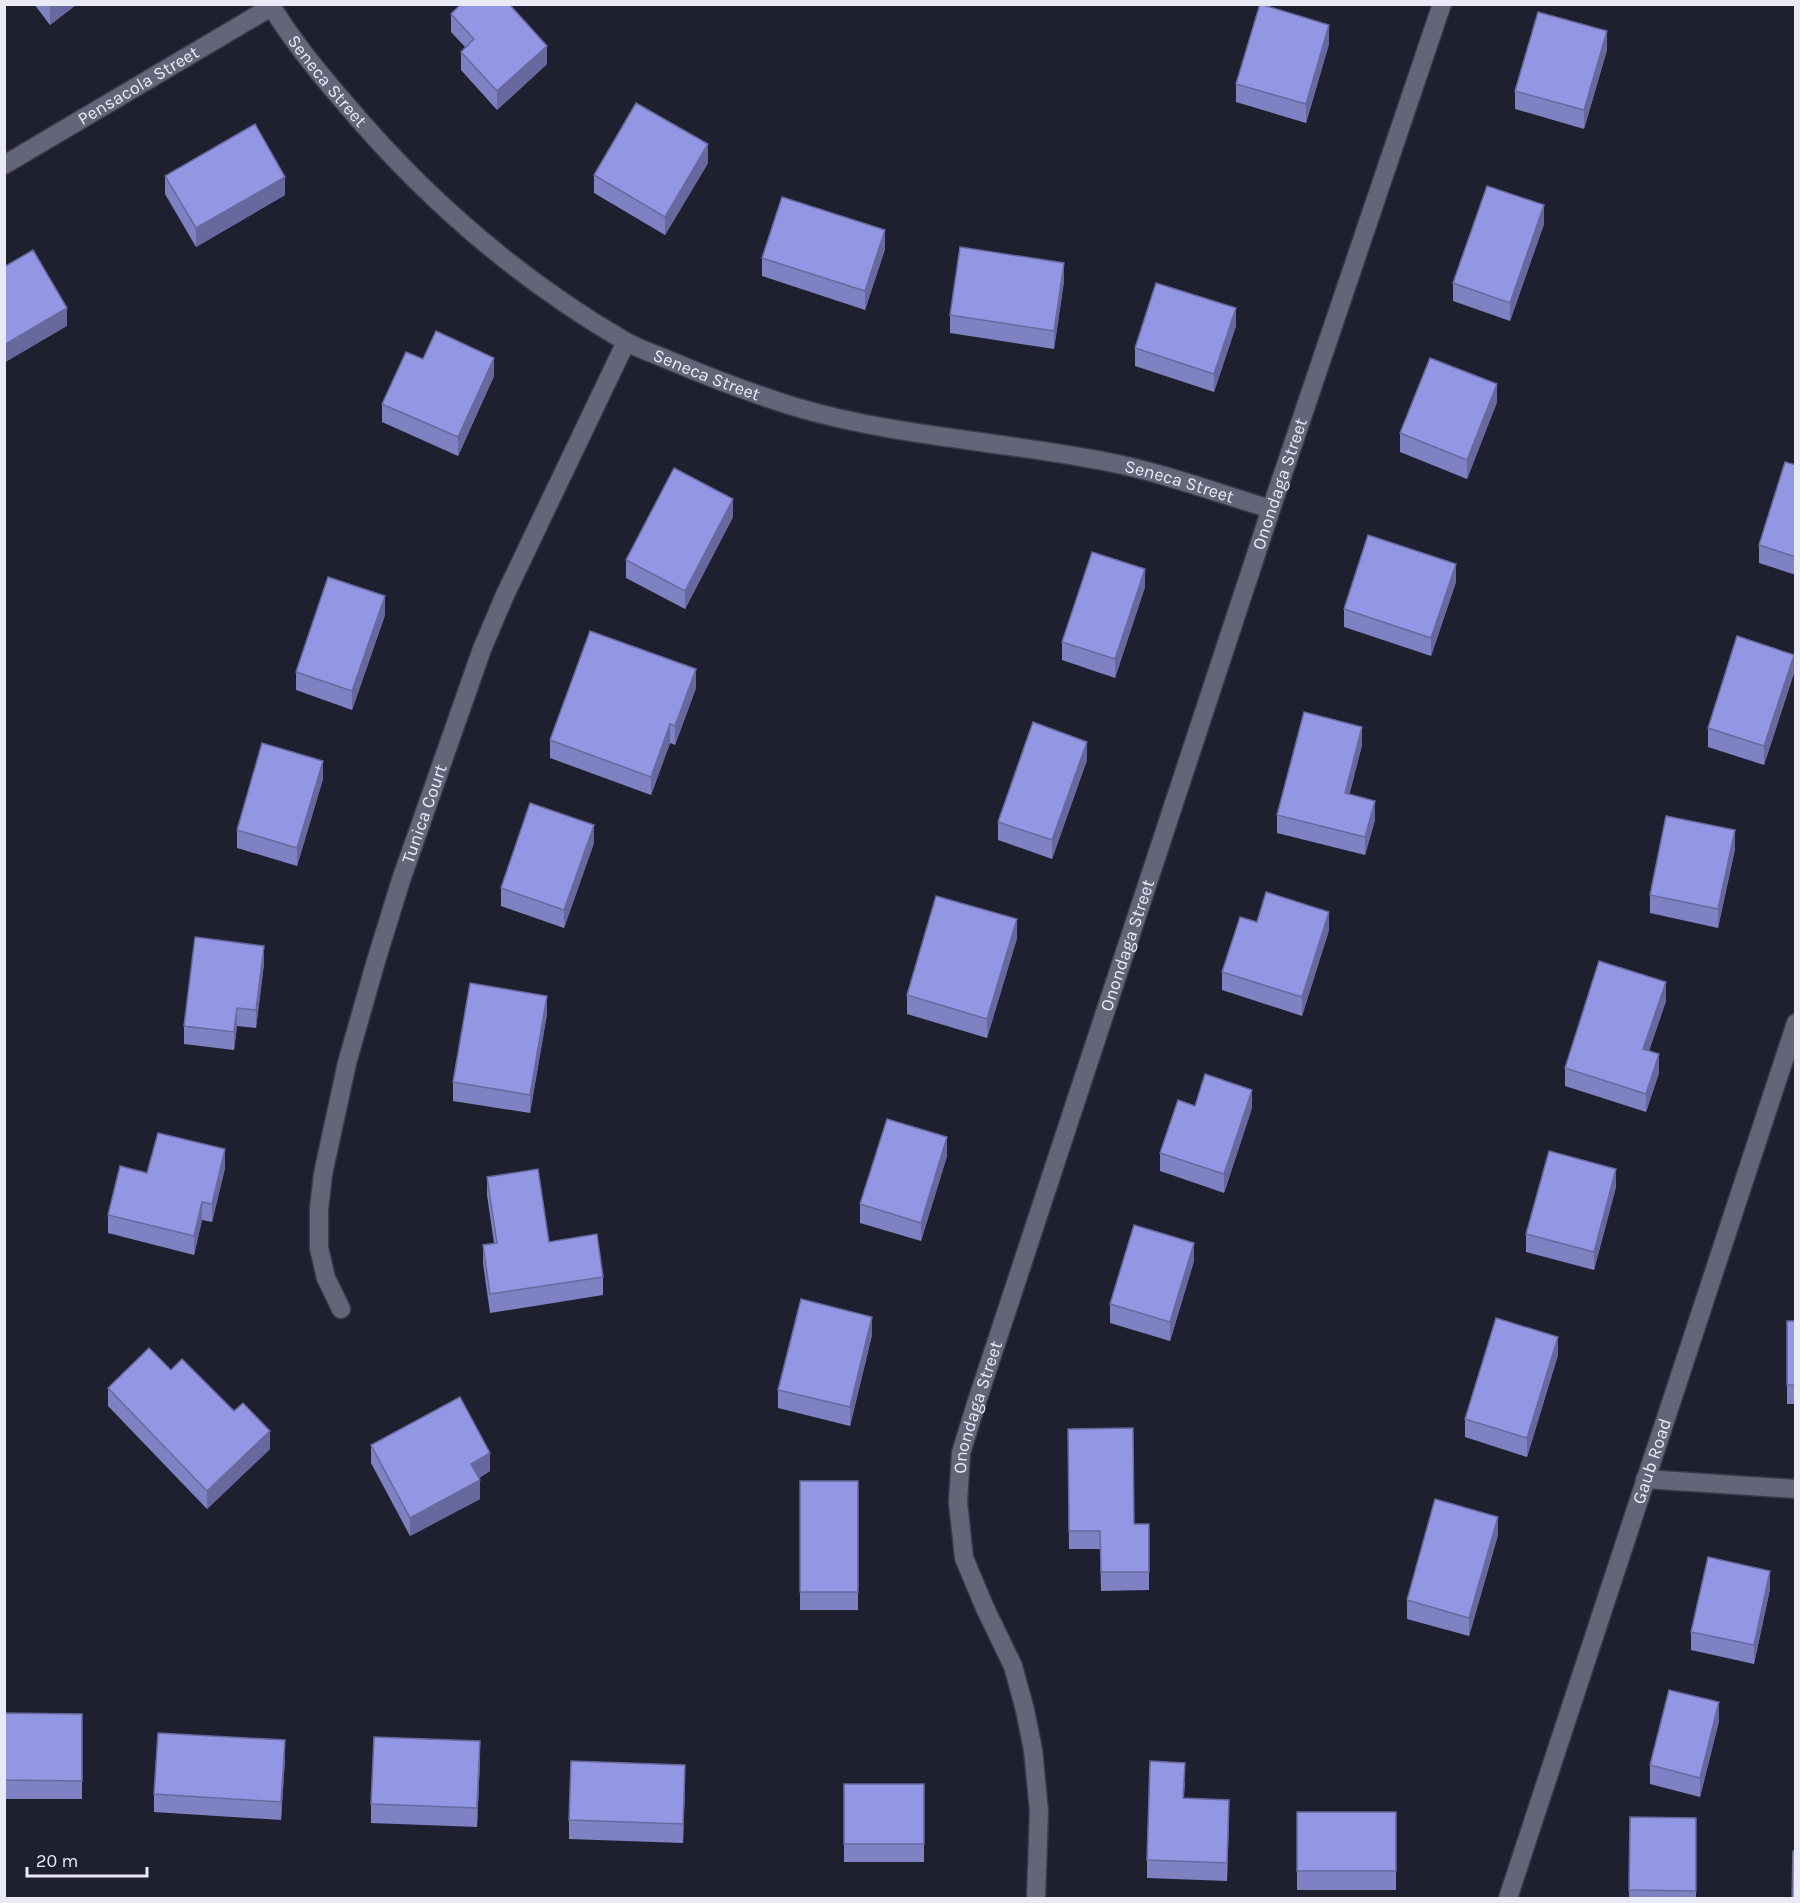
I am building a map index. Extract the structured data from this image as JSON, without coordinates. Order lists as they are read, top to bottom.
{
  "streets": {
    "street": [
      "Seneca Street",
      "Pensacola Street",
      "Onondaga Street",
      "Tunica Court",
      "Gaub Road"
    ]
  },
  "crossings": [
    ["Seneca Street", "Pensacola Street"],
    ["Seneca Street", "Onondaga Street"],
    ["Seneca Street", "Tunica Court"]
  ],
  "scale_bar": "20 m"
}
